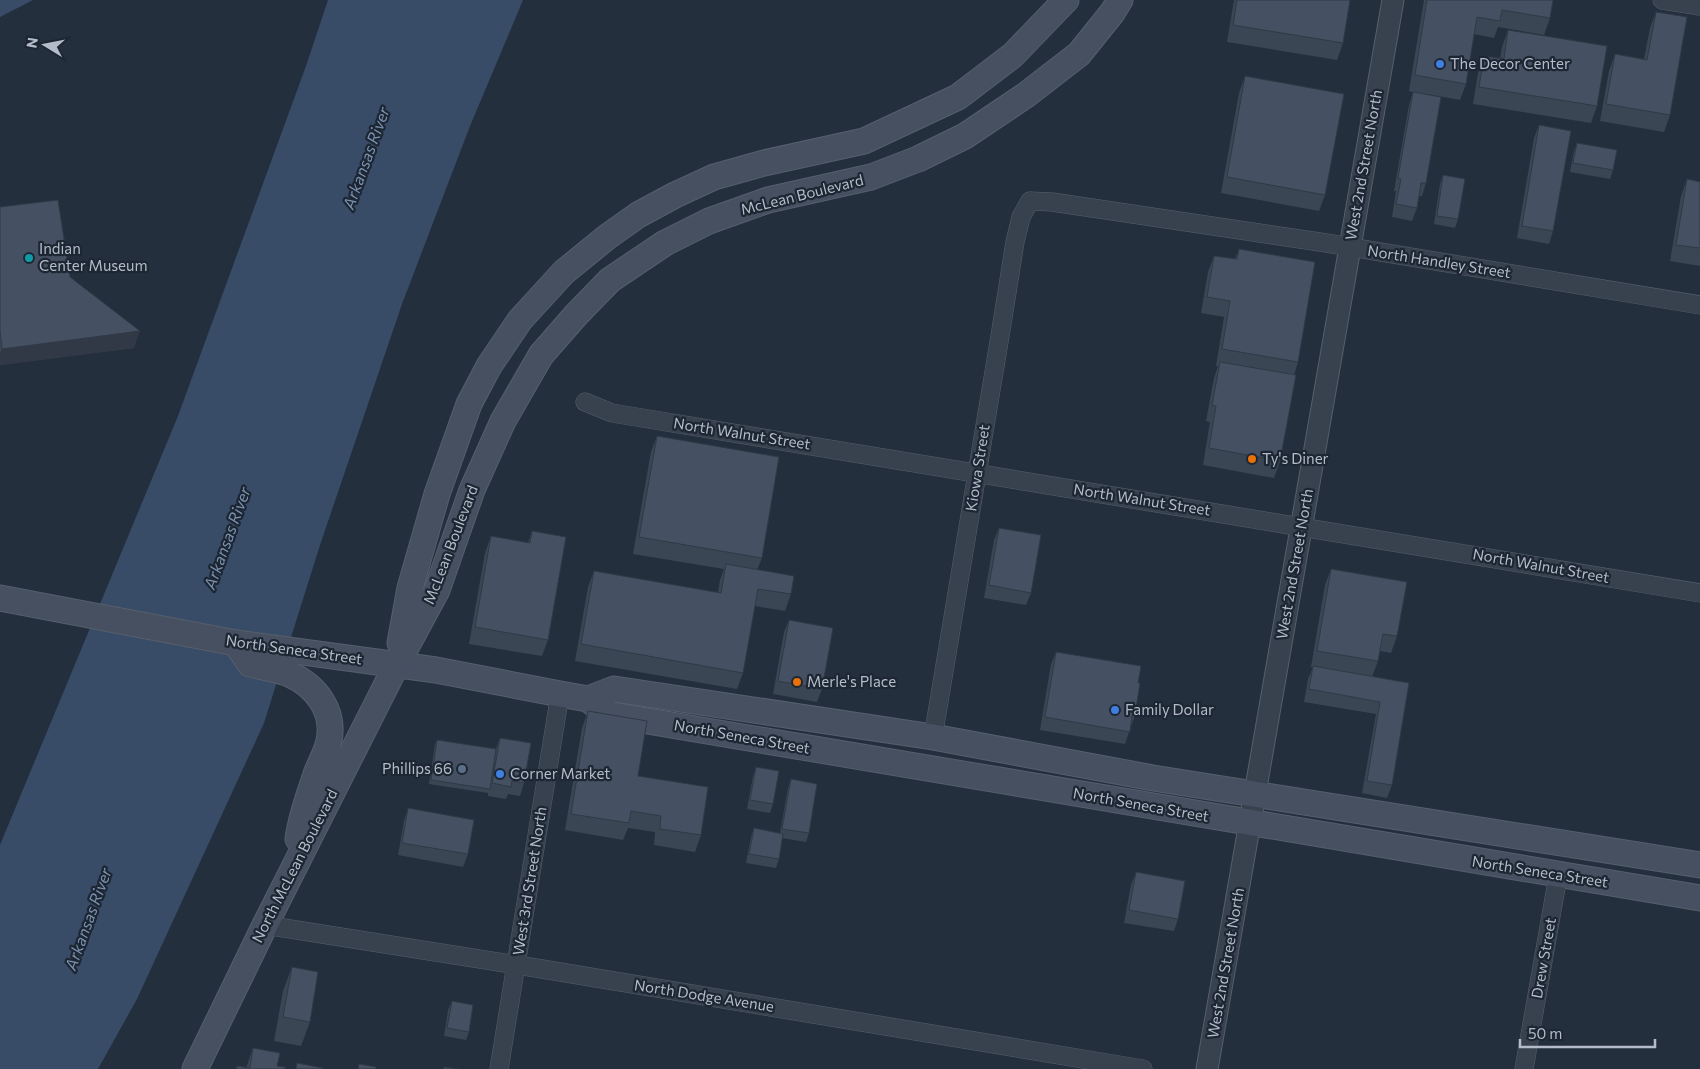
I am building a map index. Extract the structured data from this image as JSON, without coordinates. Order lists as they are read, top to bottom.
{
  "streets": {
    "main road": ["McLean Boulevard", "North Seneca Street", "North McLean Boulevard"],
    "street": [
      "West 2nd Street North",
      "North Handley Street",
      "North Walnut Street",
      "Kiowa Street",
      "West 3rd Street North",
      "Drew Street",
      "North Dodge Avenue"
    ]
  },
  "crossings": [
    ["West 2nd Street North", "North Handley Street"],
    ["West 2nd Street North", "North Walnut Street"],
    ["West 2nd Street North", "North Seneca Street"],
    ["McLean Boulevard", "North Seneca Street"],
    ["McLean Boulevard", "North McLean Boulevard"],
    ["North Handley Street", "Kiowa Street"],
    ["North Walnut Street", "Kiowa Street"],
    ["Kiowa Street", "North Seneca Street"],
    ["North Seneca Street", "North McLean Boulevard"],
    ["North Seneca Street", "West 3rd Street North"],
    ["North Seneca Street", "Drew Street"],
    ["North McLean Boulevard", "North Dodge Avenue"],
    ["West 3rd Street North", "North Dodge Avenue"]
  ],
  "water": ["Arkansas River"],
  "places": [
    "The Decor Center",
    "Indian Center Museum",
    "Ty's Diner",
    "Merle's Place",
    "Family Dollar",
    "Phillips 66",
    "Corner Market"
  ],
  "scale_bar": "50 m",
  "north": "left"
}
